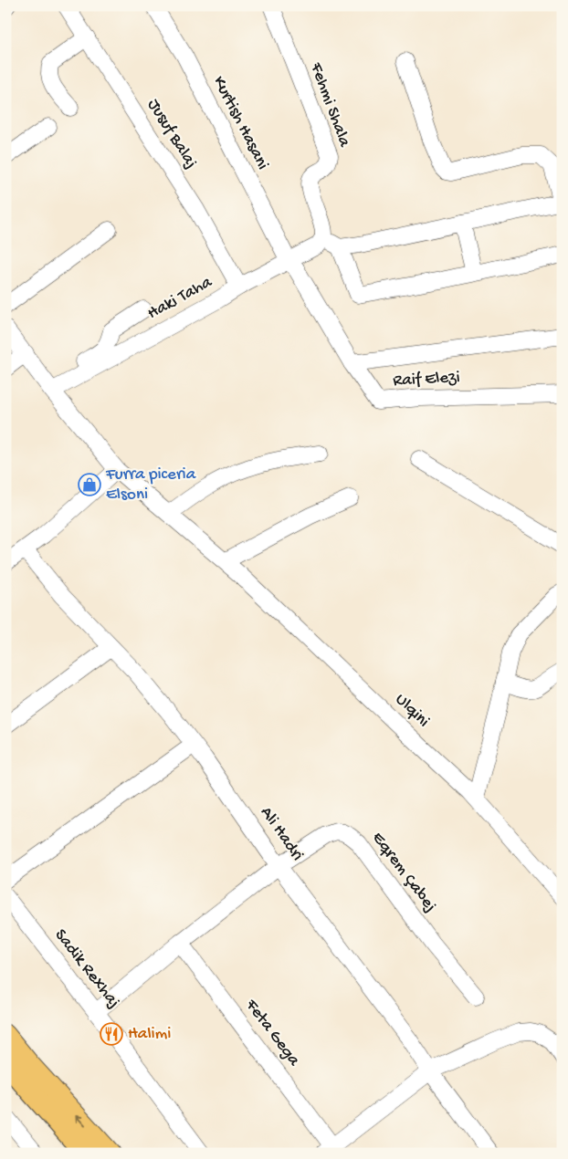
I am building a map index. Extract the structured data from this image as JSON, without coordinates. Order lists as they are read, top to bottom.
{
  "streets": {
    "street": [
      "Fehmi Shala",
      "Kurtish Hasani",
      "Jusuf Balaj",
      "Haki Taha",
      "Raif Elezi",
      "Ulqini",
      "Ali Hadri",
      "Eqrem Çabej",
      "Sadik Rexhaj",
      "Feta Gega"
    ]
  },
  "crossings": [
    ["Fehmi Shala", "Haki Taha"],
    ["Kurtish Hasani", "Haki Taha"],
    ["Kurtish Hasani", "Raif Elezi"],
    ["Jusuf Balaj", "Haki Taha"],
    ["Haki Taha", "Raif Elezi"],
    ["Haki Taha", "Ulqini"],
    ["Ali Hadri", "Eqrem Çabej"],
    ["Eqrem Çabej", "Sadik Rexhaj"],
    ["Eqrem Çabej", "Feta Gega"]
  ],
  "places": {
    "shop": ["Furra piceria Elsoni"],
    "restaurant": ["Halimi"]
  }
}
